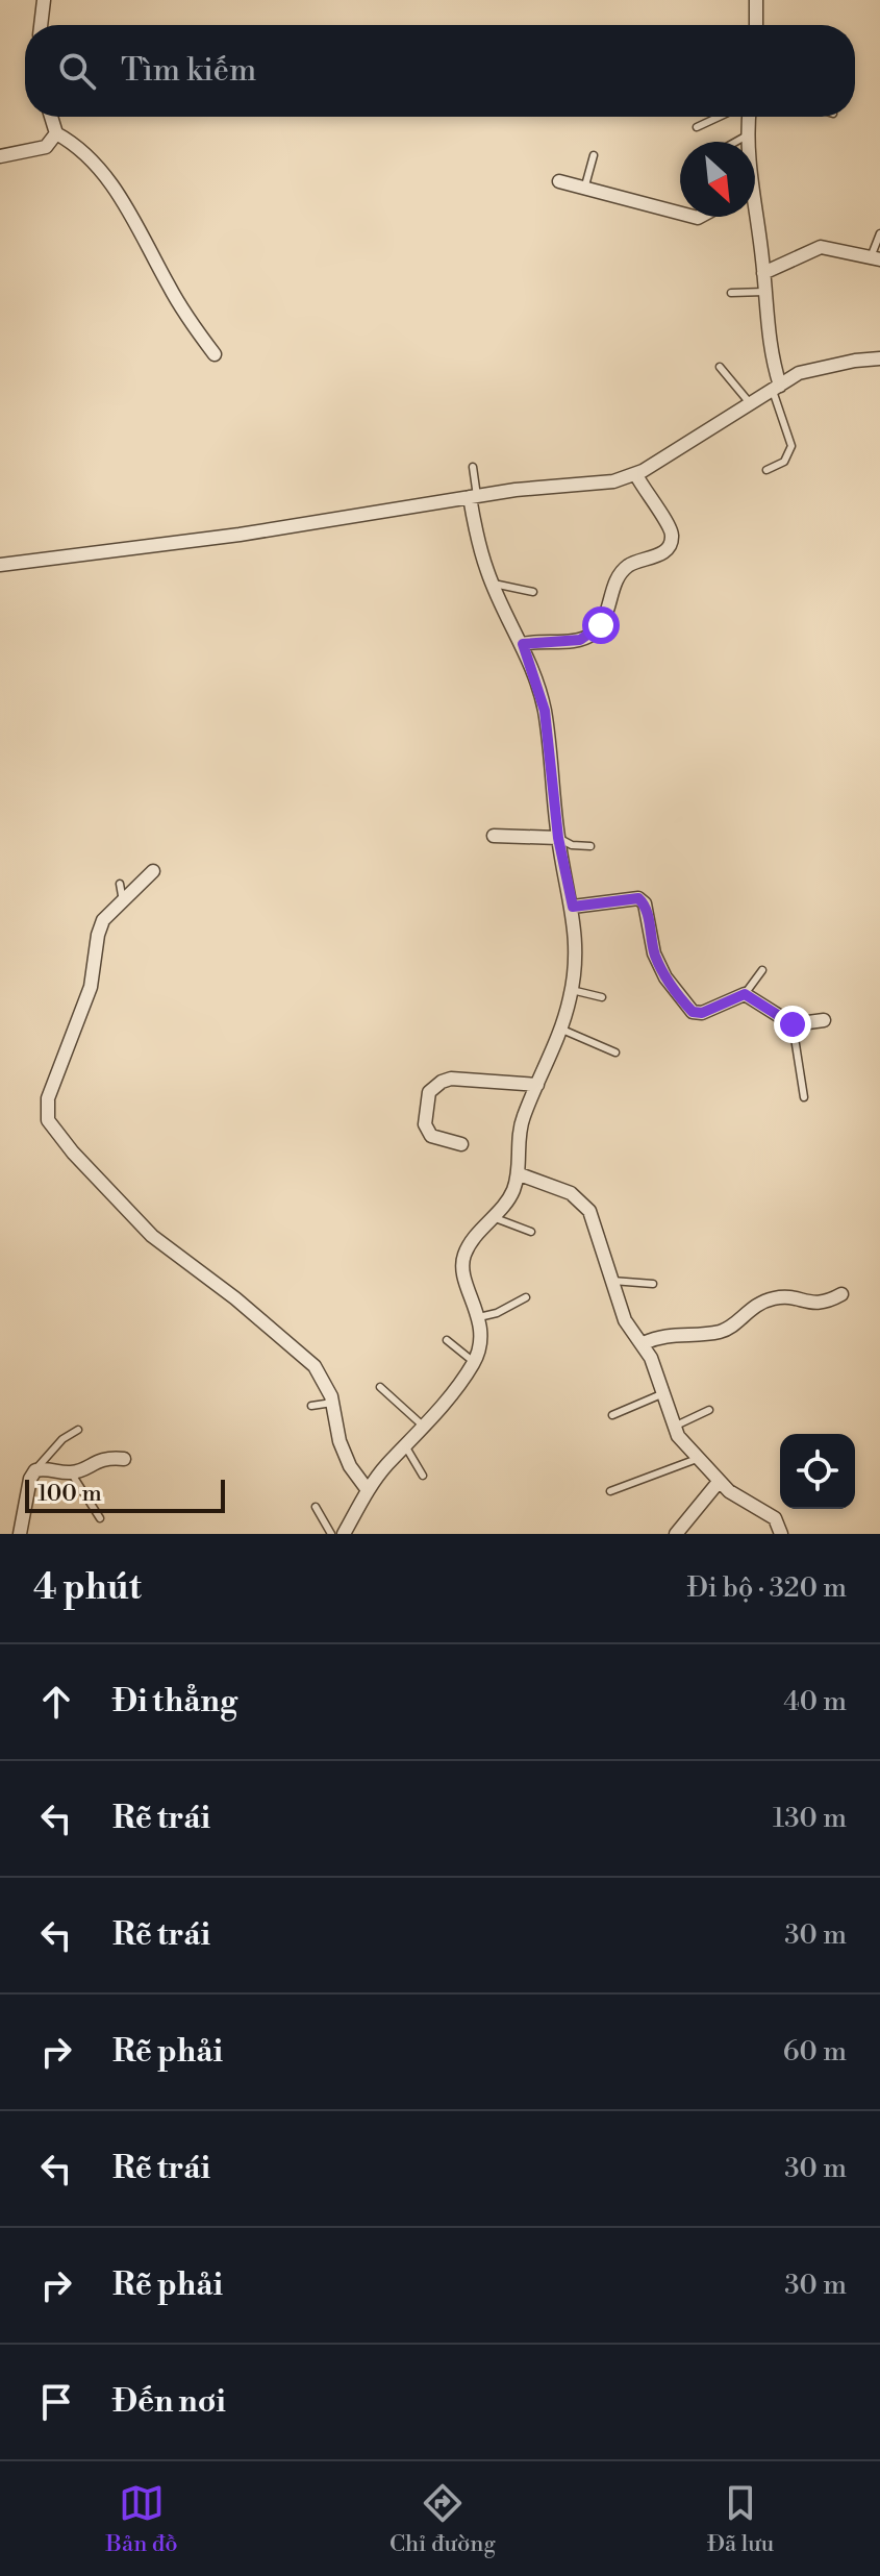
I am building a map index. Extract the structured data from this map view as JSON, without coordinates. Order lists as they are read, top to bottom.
{
  "scale_bar": "100 m",
  "north": "bottom right",
  "page": {
    "search": "Tìm kiếm",
    "scale": "100 m",
    "heading": ["4 phút", "Đi bộ · 320 m"],
    "list": [
      ["Đi thẳng", "40 m"],
      ["Rẽ trái", "130 m"],
      ["Rẽ trái", "30 m"],
      ["Rẽ phải", "60 m"],
      ["Rẽ trái", "30 m"],
      ["Rẽ phải", "30 m"],
      "Đến nơi"
    ],
    "nav": ["Bản đồ", "Chỉ đường", "Đã lưu"]
  }
}
